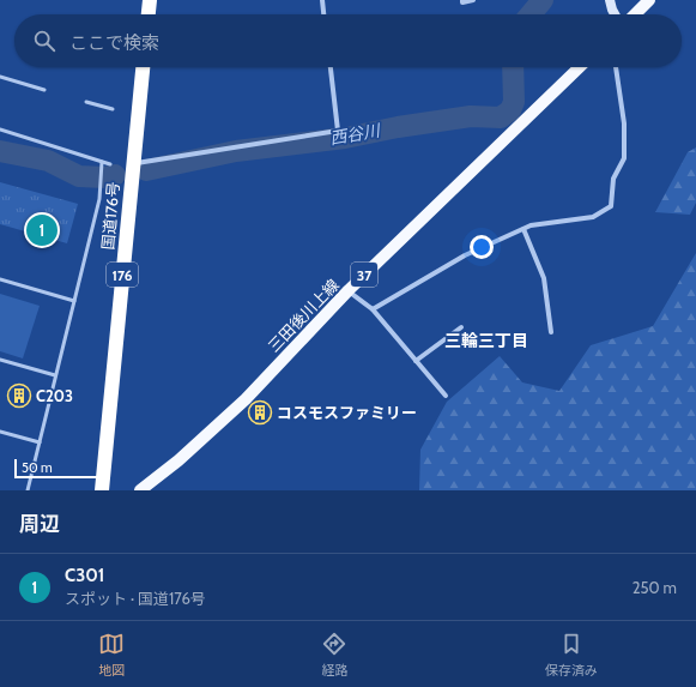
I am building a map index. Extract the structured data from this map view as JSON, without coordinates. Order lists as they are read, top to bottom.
{
  "streets": {
    "highway": ["国道176号", "176"],
    "main road": ["37", "三田後川上線"]
  },
  "districts": ["三輪三丁目"],
  "water": ["西谷川"],
  "places": {
    "building": ["C203", "コスモスファミリー"]
  },
  "scale_bar": "50 m",
  "page": {
    "search": "ここで検索",
    "pins": "1",
    "scale": "50 m",
    "heading": "周辺",
    "list": [
      {
        "mark": "1",
        "name": "C301",
        "note": "スポット · 国道176号",
        "value": "250 m"
      }
    ],
    "nav": ["地図", "経路", "保存済み"]
  }
}
